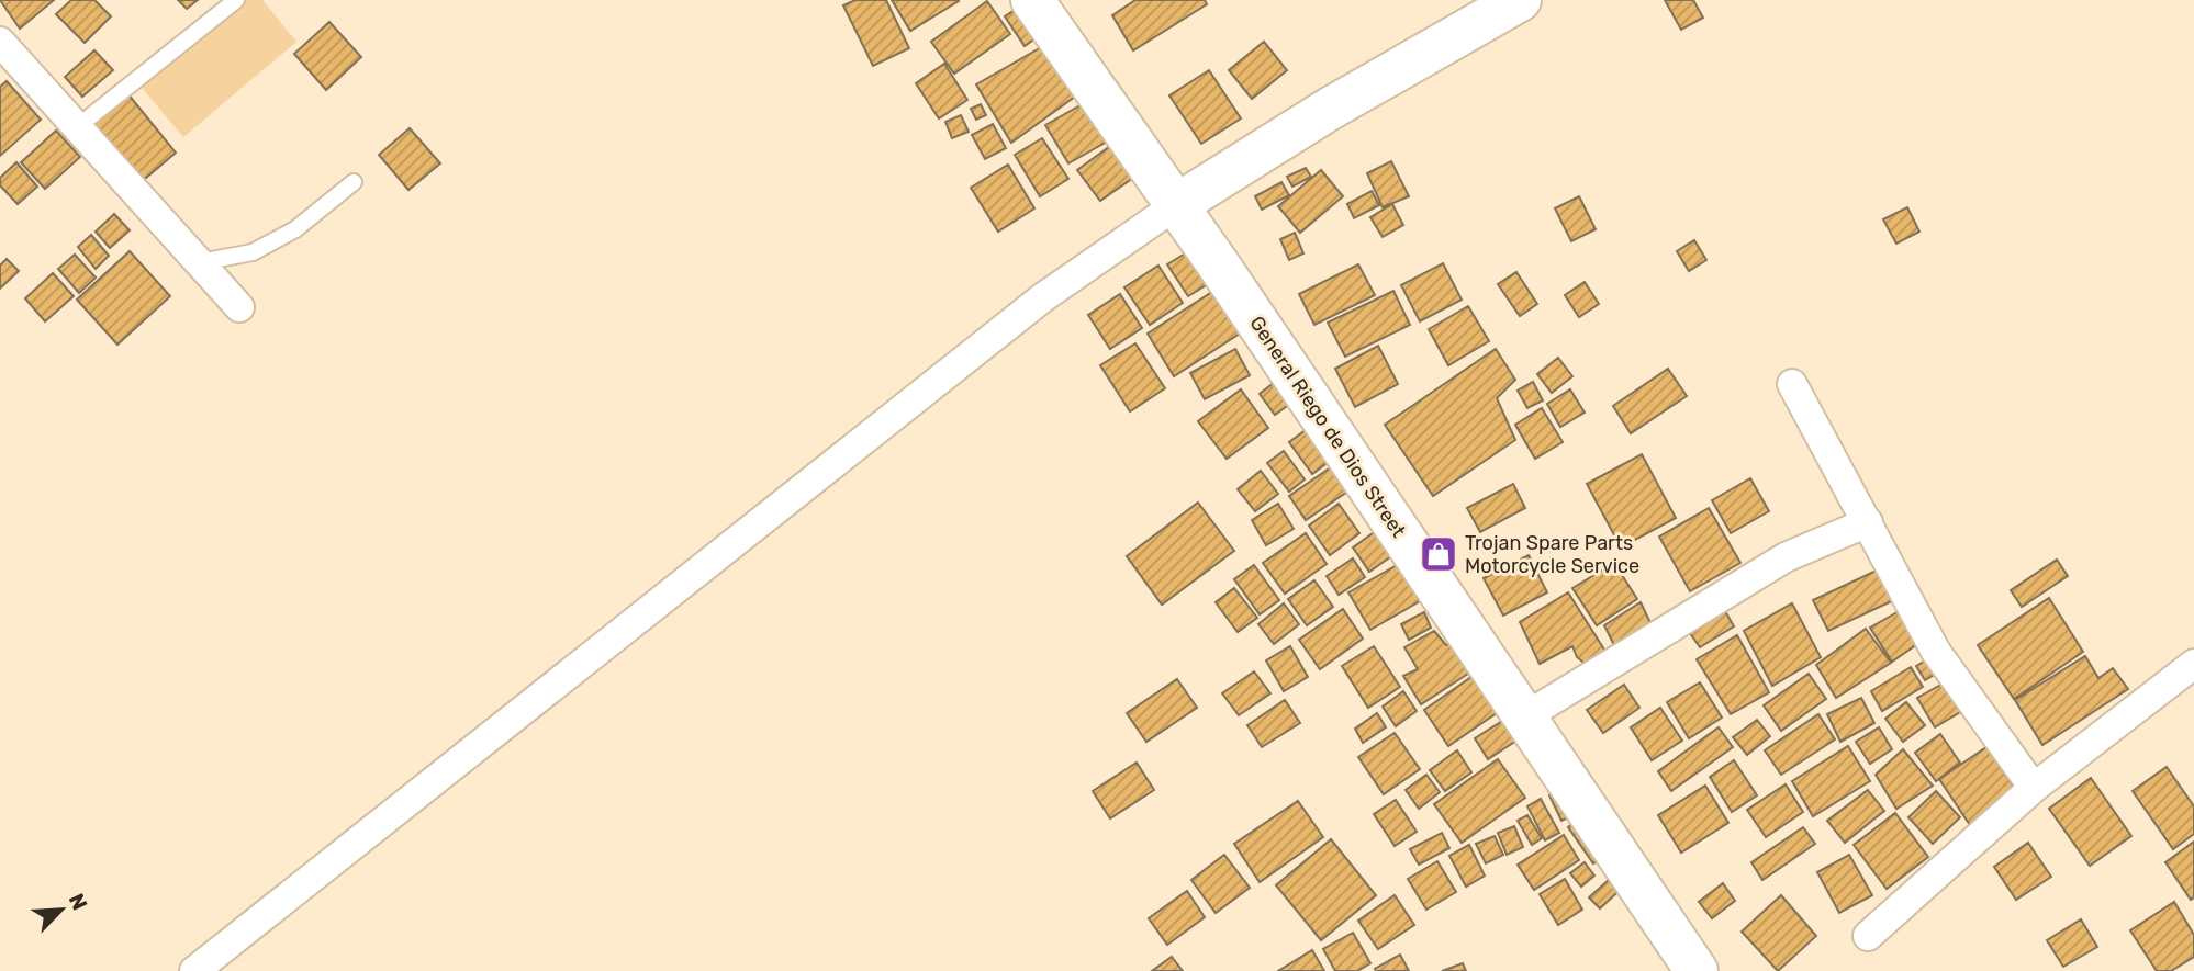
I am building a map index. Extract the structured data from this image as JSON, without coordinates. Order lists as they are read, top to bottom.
{
  "streets": {
    "street": ["General Riego de Dios Street"]
  },
  "places": {
    "shop": ["Trojan Spare Parts Motorcycle Service"]
  },
  "north": "top right"
}
